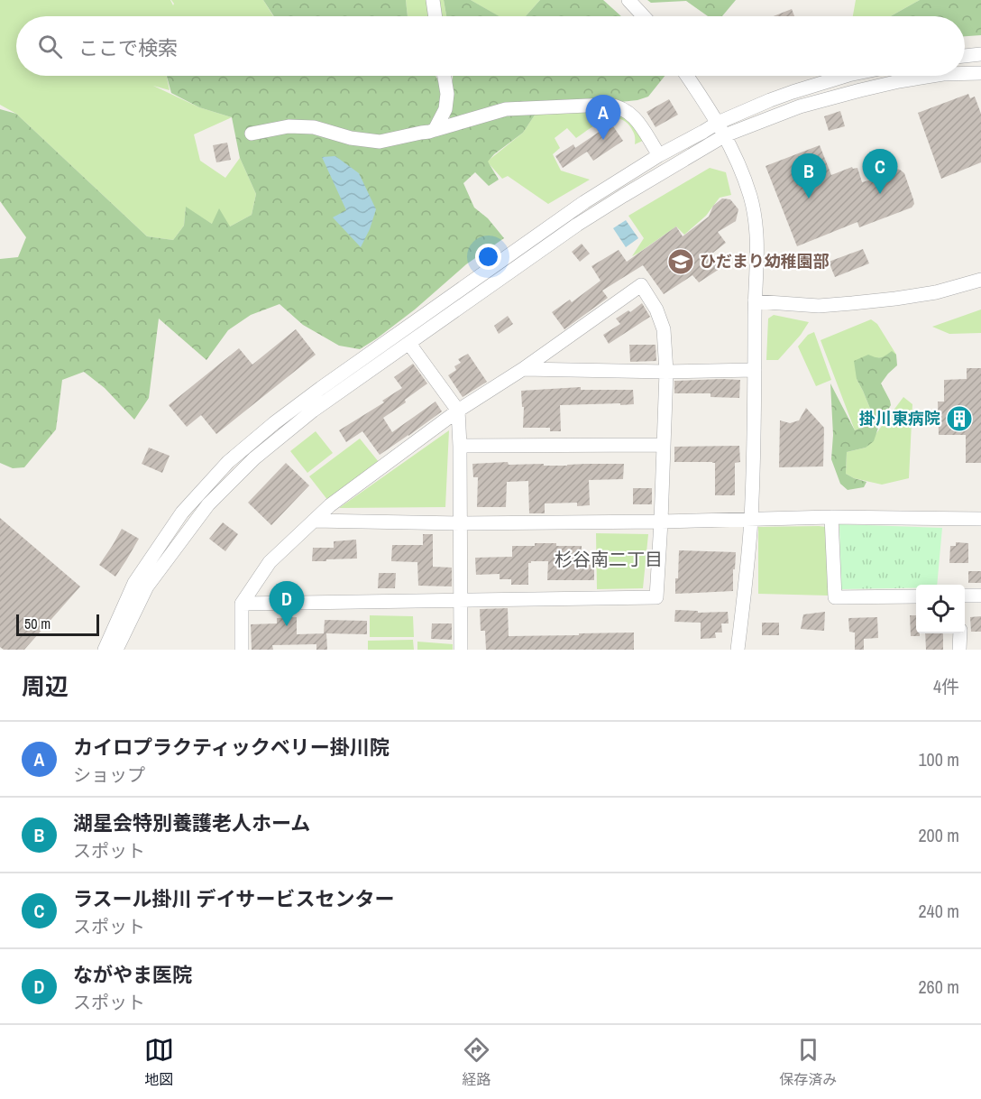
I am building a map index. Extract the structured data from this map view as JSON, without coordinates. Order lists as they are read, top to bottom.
{
  "districts": ["杉谷南二丁目"],
  "places": {
    "school or university": ["ひだまり幼稚園部"],
    "building": ["掛川東病院"]
  },
  "scale_bar": "50 m",
  "page": {
    "search": "ここで検索",
    "pins": [
      "A",
      "C",
      "B",
      "D"
    ],
    "scale": "50 m",
    "heading": ["周辺", "4件"],
    "list": [
      {
        "mark": "A",
        "name": "カイロプラクティックベリー掛川院",
        "note": "ショップ",
        "value": "100 m"
      },
      {
        "mark": "B",
        "name": "湖星会特別養護老人ホーム",
        "note": "スポット",
        "value": "200 m"
      },
      {
        "mark": "C",
        "name": "ラスール掛川 デイサービスセンター",
        "note": "スポット",
        "value": "240 m"
      },
      {
        "mark": "D",
        "name": "ながやま医院",
        "note": "スポット",
        "value": "260 m"
      }
    ],
    "nav": ["地図", "経路", "保存済み"]
  }
}
